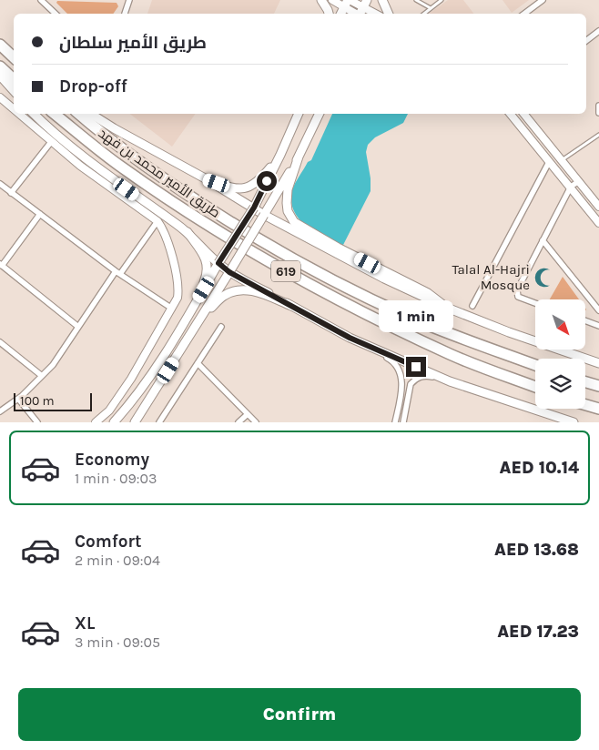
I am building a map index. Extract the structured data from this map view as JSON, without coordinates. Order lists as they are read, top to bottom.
{
  "streets": {
    "highway": ["طريق الأمير محمد بن فهد", "619"]
  },
  "places": {
    "mosque": ["Talal Al-Hajri Mosque"]
  },
  "scale_bar": "100 m",
  "north": "bottom right",
  "page": {
    "banner": ["طريق الأمير سلطان", "Drop-off"],
    "bubble": "1 min",
    "scale": "100 m",
    "list": [
      {
        "name": "Economy",
        "note": "1 min · 09:03",
        "value": "AED 10.14"
      },
      {
        "name": "Comfort",
        "note": "2 min · 09:04",
        "value": "AED 13.68"
      },
      {
        "name": "XL",
        "note": "3 min · 09:05",
        "value": "AED 17.23"
      }
    ],
    "buttons": "Confirm"
  }
}
